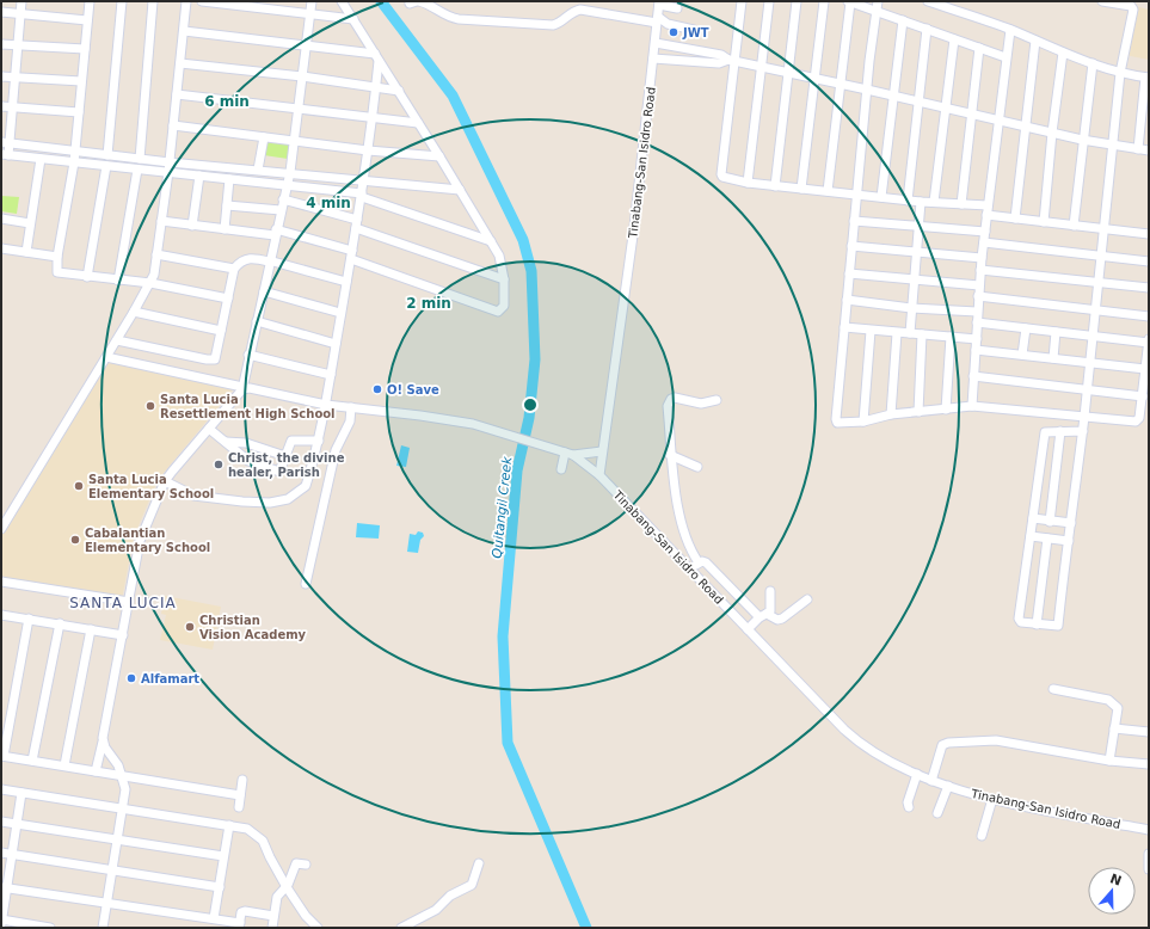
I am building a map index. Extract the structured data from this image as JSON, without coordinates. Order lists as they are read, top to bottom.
{
  "streets": {
    "street": ["Tinabang-San Isidro Road"]
  },
  "districts": ["SANTA LUCIA"],
  "water": ["Quitangil Creek"],
  "places": [
    "JWT",
    "O! Save",
    "Santa Lucia Resettlement High School",
    "Christ, the divine healer, Parish",
    "Santa Lucia Elementary School",
    "Cabalantian Elementary School",
    "Christian Vision Academy",
    "Alfamart"
  ],
  "north": "top",
  "rings": ["6 min", "4 min", "2 min"]
}
